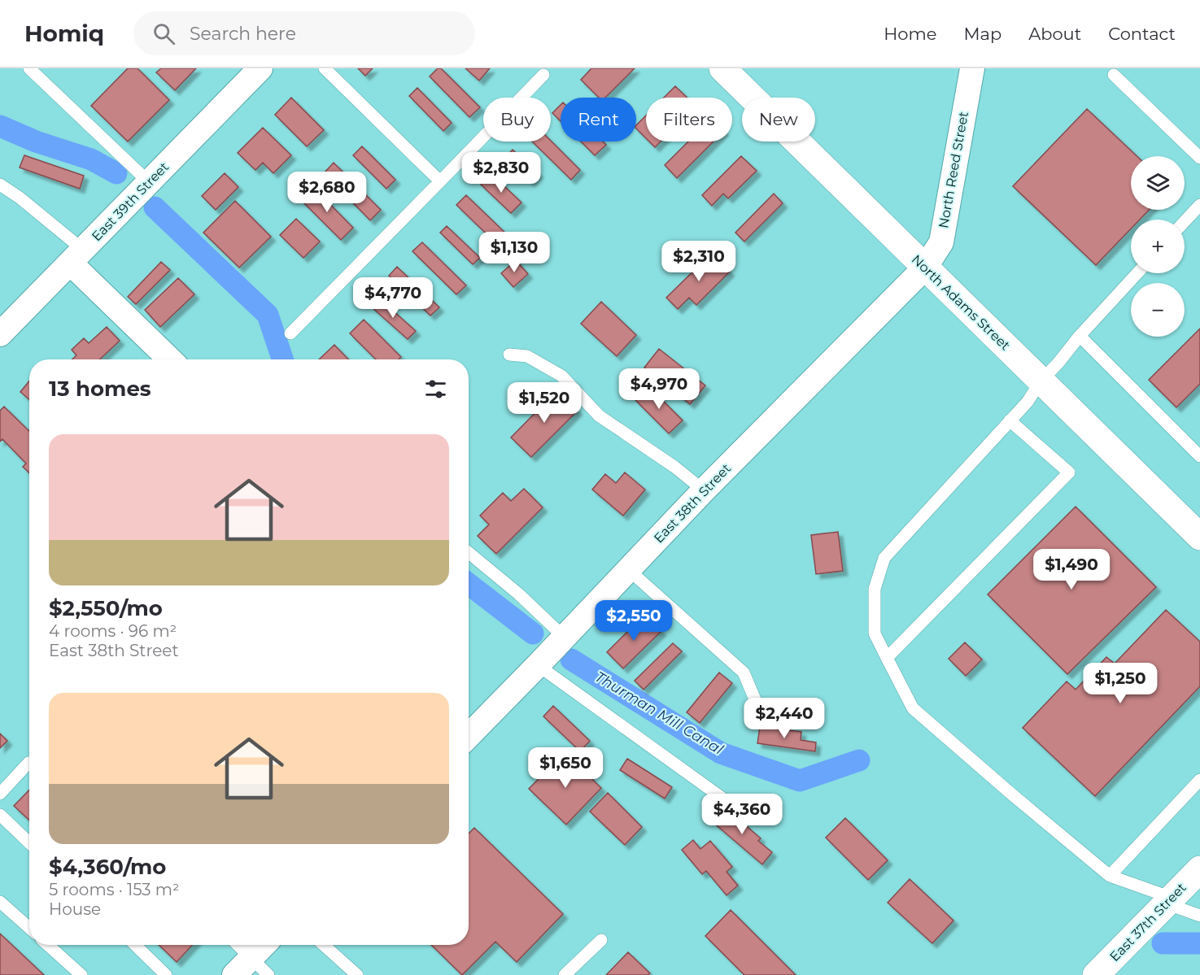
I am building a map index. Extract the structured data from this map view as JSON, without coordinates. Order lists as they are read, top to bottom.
{
  "streets": {
    "street": [
      "North Reed Street",
      "East 39th Street",
      "North Adams Street",
      "East 38th Street",
      "East 37th Street"
    ]
  },
  "crossings": [
    ["North Reed Street", "North Adams Street"],
    ["North Reed Street", "East 38th Street"],
    ["North Adams Street", "East 38th Street"]
  ],
  "water": ["Thurman Mill Canal"],
  "page": {
    "header": "Homiq",
    "search": "Search here",
    "nav": [
      "Home",
      "Map",
      "About",
      "Contact"
    ],
    "chip": [
      "Buy",
      "Rent",
      "Filters",
      "New"
    ],
    "price": [
      "$2,830",
      "$2,680",
      "$1,130",
      "$2,310",
      "$4,770",
      "$4,970",
      "$1,520",
      "$1,490",
      "$2,550",
      "$1,250",
      "$2,440",
      "$1,650",
      "$4,360"
    ],
    "map_buttons": ["+", "−"],
    "heading": "13 homes",
    "list": [
      {
        "name": "$2,550/mo",
        "note": "4 rooms · 96 m² · East 38th Street"
      },
      {
        "name": "$4,360/mo",
        "note": "5 rooms · 153 m² · House"
      }
    ]
  }
}
